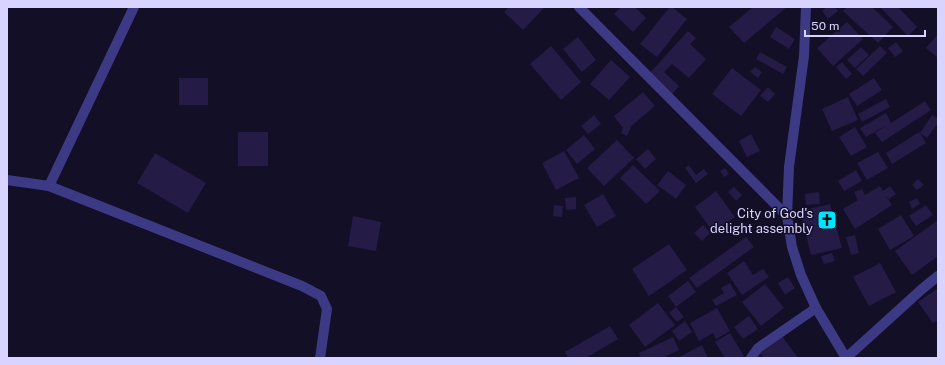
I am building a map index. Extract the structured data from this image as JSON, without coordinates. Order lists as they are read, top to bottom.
{
  "places": {
    "church": ["City of God's delight assembly"]
  },
  "scale_bar": "50 m"
}
